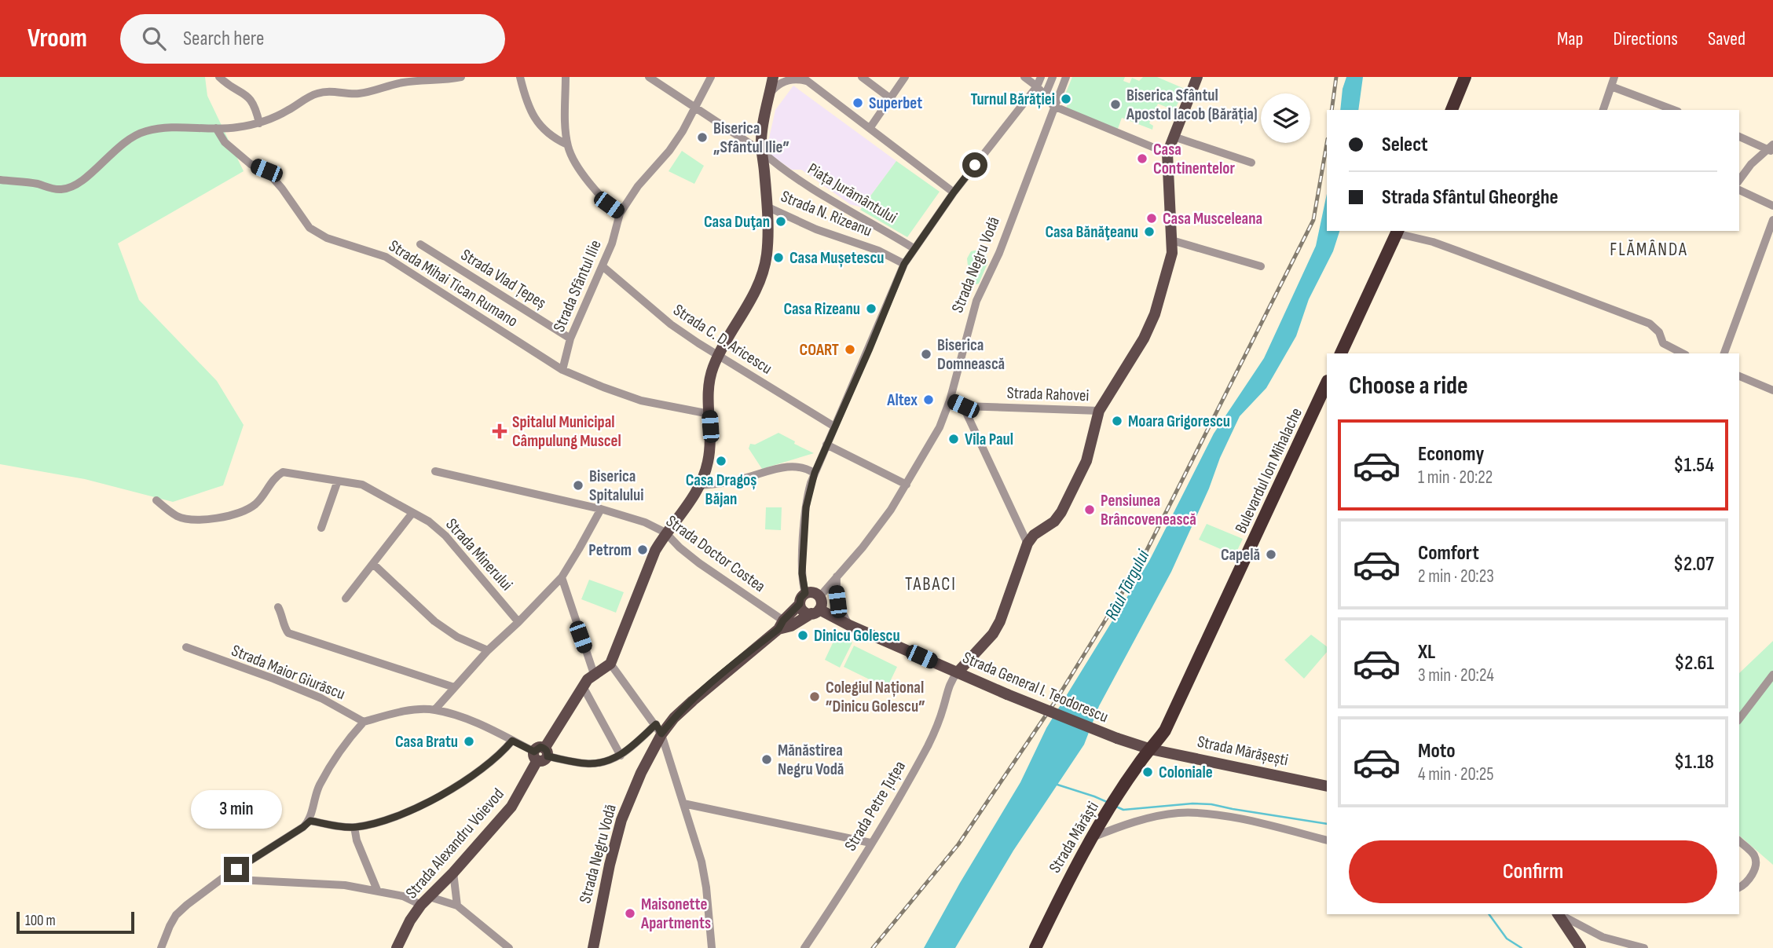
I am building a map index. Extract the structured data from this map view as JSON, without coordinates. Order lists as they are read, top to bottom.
{
  "streets": {
    "highway": ["Bulevardul Ion Mihalache", "Strada Mărăști"],
    "main road": [
      "Strada Negru Vodă",
      "Strada General I. Teodorescu",
      "Strada Mărășești",
      "Strada Alexandru Voievod"
    ],
    "street": [
      "Piața Jurământului",
      "Strada N. Rizeanu",
      "Strada Vlad Țepeș",
      "Strada Mihai Tican Rumano",
      "Strada Sfântul Ilie",
      "Strada C. D. Aricescu",
      "Strada Rahovei",
      "Strada Doctor Costea",
      "Strada Minerului",
      "Strada Maior Giurăscu",
      "Strada Petre Țuțea"
    ]
  },
  "crossings": [
    ["Piața Jurământului", "Strada Sfântul Ilie"],
    ["Strada Negru Vodă", "Strada Doctor Costea"],
    ["Strada Negru Vodă", "Strada General I. Teodorescu"],
    ["Strada Vlad Țepeș", "Strada Sfântul Ilie"],
    ["Strada Mihai Tican Rumano", "Strada Sfântul Ilie"],
    ["Strada Sfântul Ilie", "Strada C. D. Aricescu"],
    ["Bulevardul Ion Mihalache", "Strada General I. Teodorescu"],
    ["Bulevardul Ion Mihalache", "Strada Mărășești"],
    ["Bulevardul Ion Mihalache", "Strada Mărăști"],
    ["Strada General I. Teodorescu", "Strada Mărășești"],
    ["Strada General I. Teodorescu", "Strada Petre Țuțea"],
    ["Strada General I. Teodorescu", "Strada Mărăști"],
    ["Strada Mărășești", "Strada Mărăști"]
  ],
  "districts": ["FLĂMÂNDA", "TABACI"],
  "water": ["Râul Târgului"],
  "places": {
    "other": [
      "Turnul Bărăției",
      "Superbet",
      "Biserica Sfântul Apostol Iacob (Bărăția)",
      "Biserica „Sfântul Ilie”",
      "Casa Continentelor",
      "Casa Musceleana",
      "Casa Duţan",
      "Casa Bănăţeanu",
      "Casa Mușetescu",
      "Casa Rizeanu",
      "COART",
      "Biserica Domnească",
      "Altex",
      "Moara Grigorescu",
      "Vila Paul",
      "Casa Dragoș Băjan",
      "Biserica Spitalului",
      "Pensiunea Brâncovenească",
      "Petrom",
      "Capelă",
      "Dinicu Golescu",
      "Colegiul Național ”Dinicu Golescu”",
      "Casa Bratu",
      "Mănăstirea Negru Vodă",
      "Coloniale",
      "Maisonette Apartments"
    ],
    "health": ["Spitalul Municipal Câmpulung Muscel"]
  },
  "scale_bar": "100 m",
  "page": {
    "header": "Vroom",
    "search": "Search here",
    "nav": ["Map", "Directions", "Saved"],
    "banner": ["Select", "Strada Sfântul Gheorghe"],
    "heading": "Choose a ride",
    "list": [
      {
        "name": "Economy",
        "note": "1 min · 20:22",
        "value": "$1.54"
      },
      {
        "name": "Comfort",
        "note": "2 min · 20:23",
        "value": "$2.07"
      },
      {
        "name": "XL",
        "note": "3 min · 20:24",
        "value": "$2.61"
      },
      {
        "name": "Moto",
        "note": "4 min · 20:25",
        "value": "$1.18"
      }
    ],
    "bubble": "3 min",
    "buttons": "Confirm",
    "scale": "100 m"
  }
}
